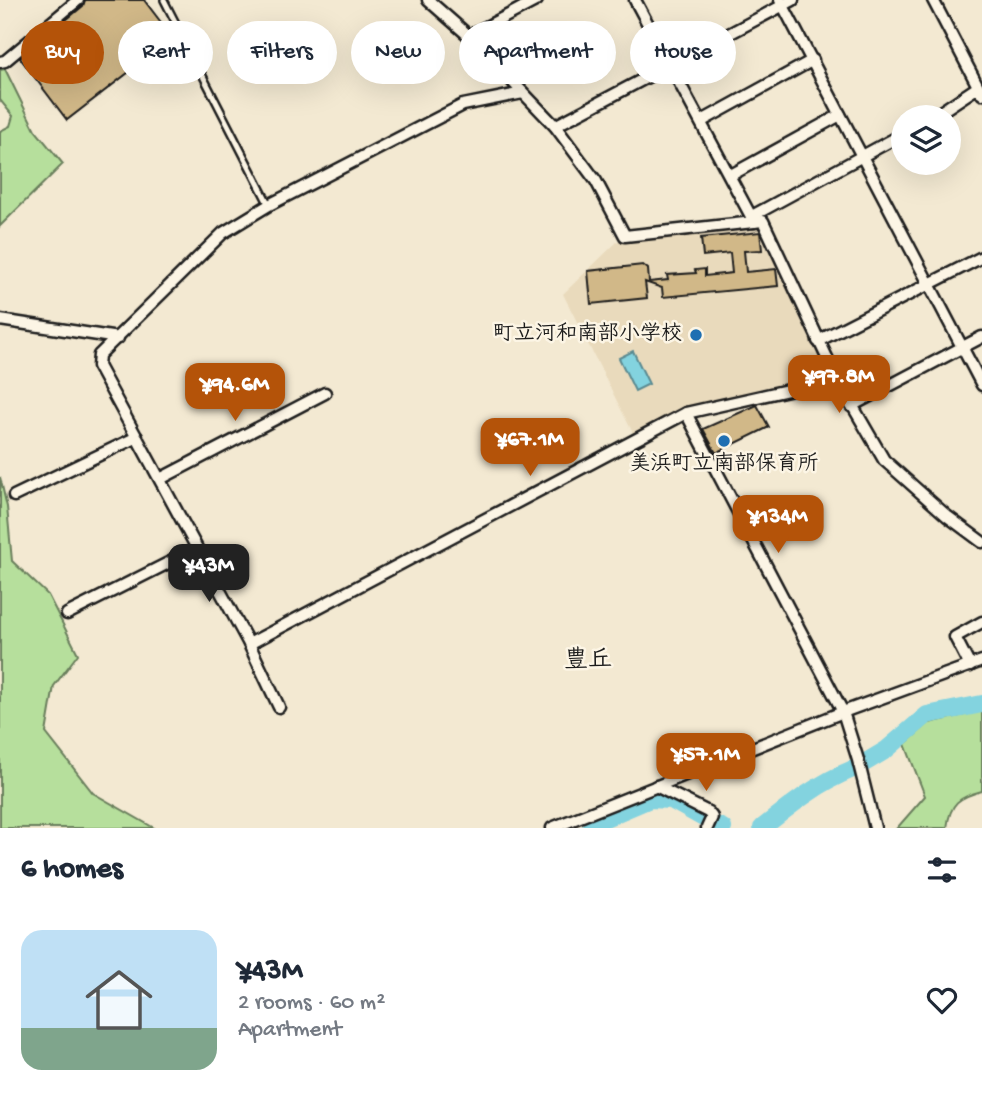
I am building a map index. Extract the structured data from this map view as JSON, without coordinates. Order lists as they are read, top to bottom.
{
  "districts": ["豊丘"],
  "places": ["町立河和南部小学校", "美浜町立南部保育所"],
  "page": {
    "chip": [
      "Buy",
      "Rent",
      "Filters",
      "New",
      "Apartment",
      "House"
    ],
    "price": [
      "¥97.8M",
      "¥94.6M",
      "¥67.1M",
      "¥134M",
      "¥43M",
      "¥57.1M"
    ],
    "heading": "6 homes",
    "list": [
      {
        "name": "¥43M",
        "note": "2 rooms · 60 m² · Apartment"
      }
    ]
  }
}
